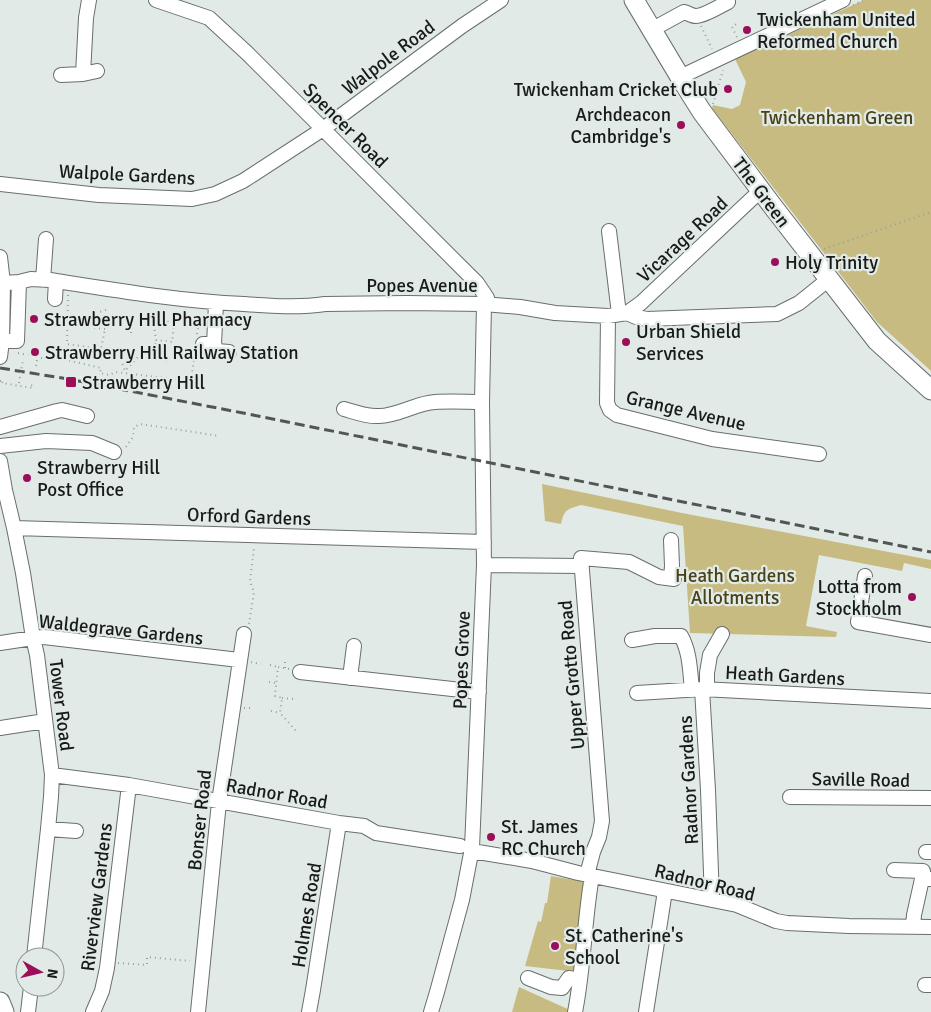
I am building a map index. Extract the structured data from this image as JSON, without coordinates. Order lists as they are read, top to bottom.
{
  "streets": {
    "main road": ["The Green"],
    "street": [
      "Walpole Road",
      "Spencer Road",
      "Walpole Gardens",
      "Vicarage Road",
      "Popes Avenue",
      "Grange Avenue",
      "Orford Gardens",
      "Waldegrave Gardens",
      "Popes Grove",
      "Upper Grotto Road",
      "Heath Gardens",
      "Tower Road",
      "Saville Road",
      "Radnor Gardens",
      "Radnor Road",
      "Bonser Road",
      "Riverview Gardens",
      "Holmes Road"
    ]
  },
  "crossings": [
    ["Walpole Road", "Spencer Road"],
    ["Walpole Road", "Walpole Gardens"],
    ["Spencer Road", "Walpole Gardens"],
    ["Spencer Road", "Popes Avenue"],
    ["Spencer Road", "Popes Grove"],
    ["The Green", "Vicarage Road"],
    ["The Green", "Popes Avenue"],
    ["Vicarage Road", "Popes Avenue"],
    ["Vicarage Road", "Grange Avenue"],
    ["Popes Avenue", "Grange Avenue"],
    ["Popes Avenue", "Popes Grove"],
    ["Orford Gardens", "Popes Grove"],
    ["Orford Gardens", "Tower Road"],
    ["Waldegrave Gardens", "Tower Road"],
    ["Waldegrave Gardens", "Bonser Road"],
    ["Popes Grove", "Radnor Road"],
    ["Upper Grotto Road", "Radnor Road"],
    ["Heath Gardens", "Radnor Gardens"],
    ["Tower Road", "Radnor Road"],
    ["Radnor Gardens", "Radnor Road"],
    ["Radnor Road", "Bonser Road"],
    ["Radnor Road", "Riverview Gardens"],
    ["Radnor Road", "Holmes Road"]
  ],
  "parks": ["Twickenham Green", "Heath Gardens Allotments"],
  "places": {
    "other": [
      "Twickenham United Reformed Church",
      "Twickenham Cricket Club",
      "Archdeacon Cambridge's",
      "Holy Trinity",
      "Strawberry Hill Pharmacy",
      "Urban Shield Services",
      "Strawberry Hill Railway Station",
      "Strawberry Hill Post Office",
      "Lotta from Stockholm",
      "St. James RC Church",
      "St. Catherine's School"
    ],
    "transit": ["Strawberry Hill"]
  },
  "north": "right"
}
